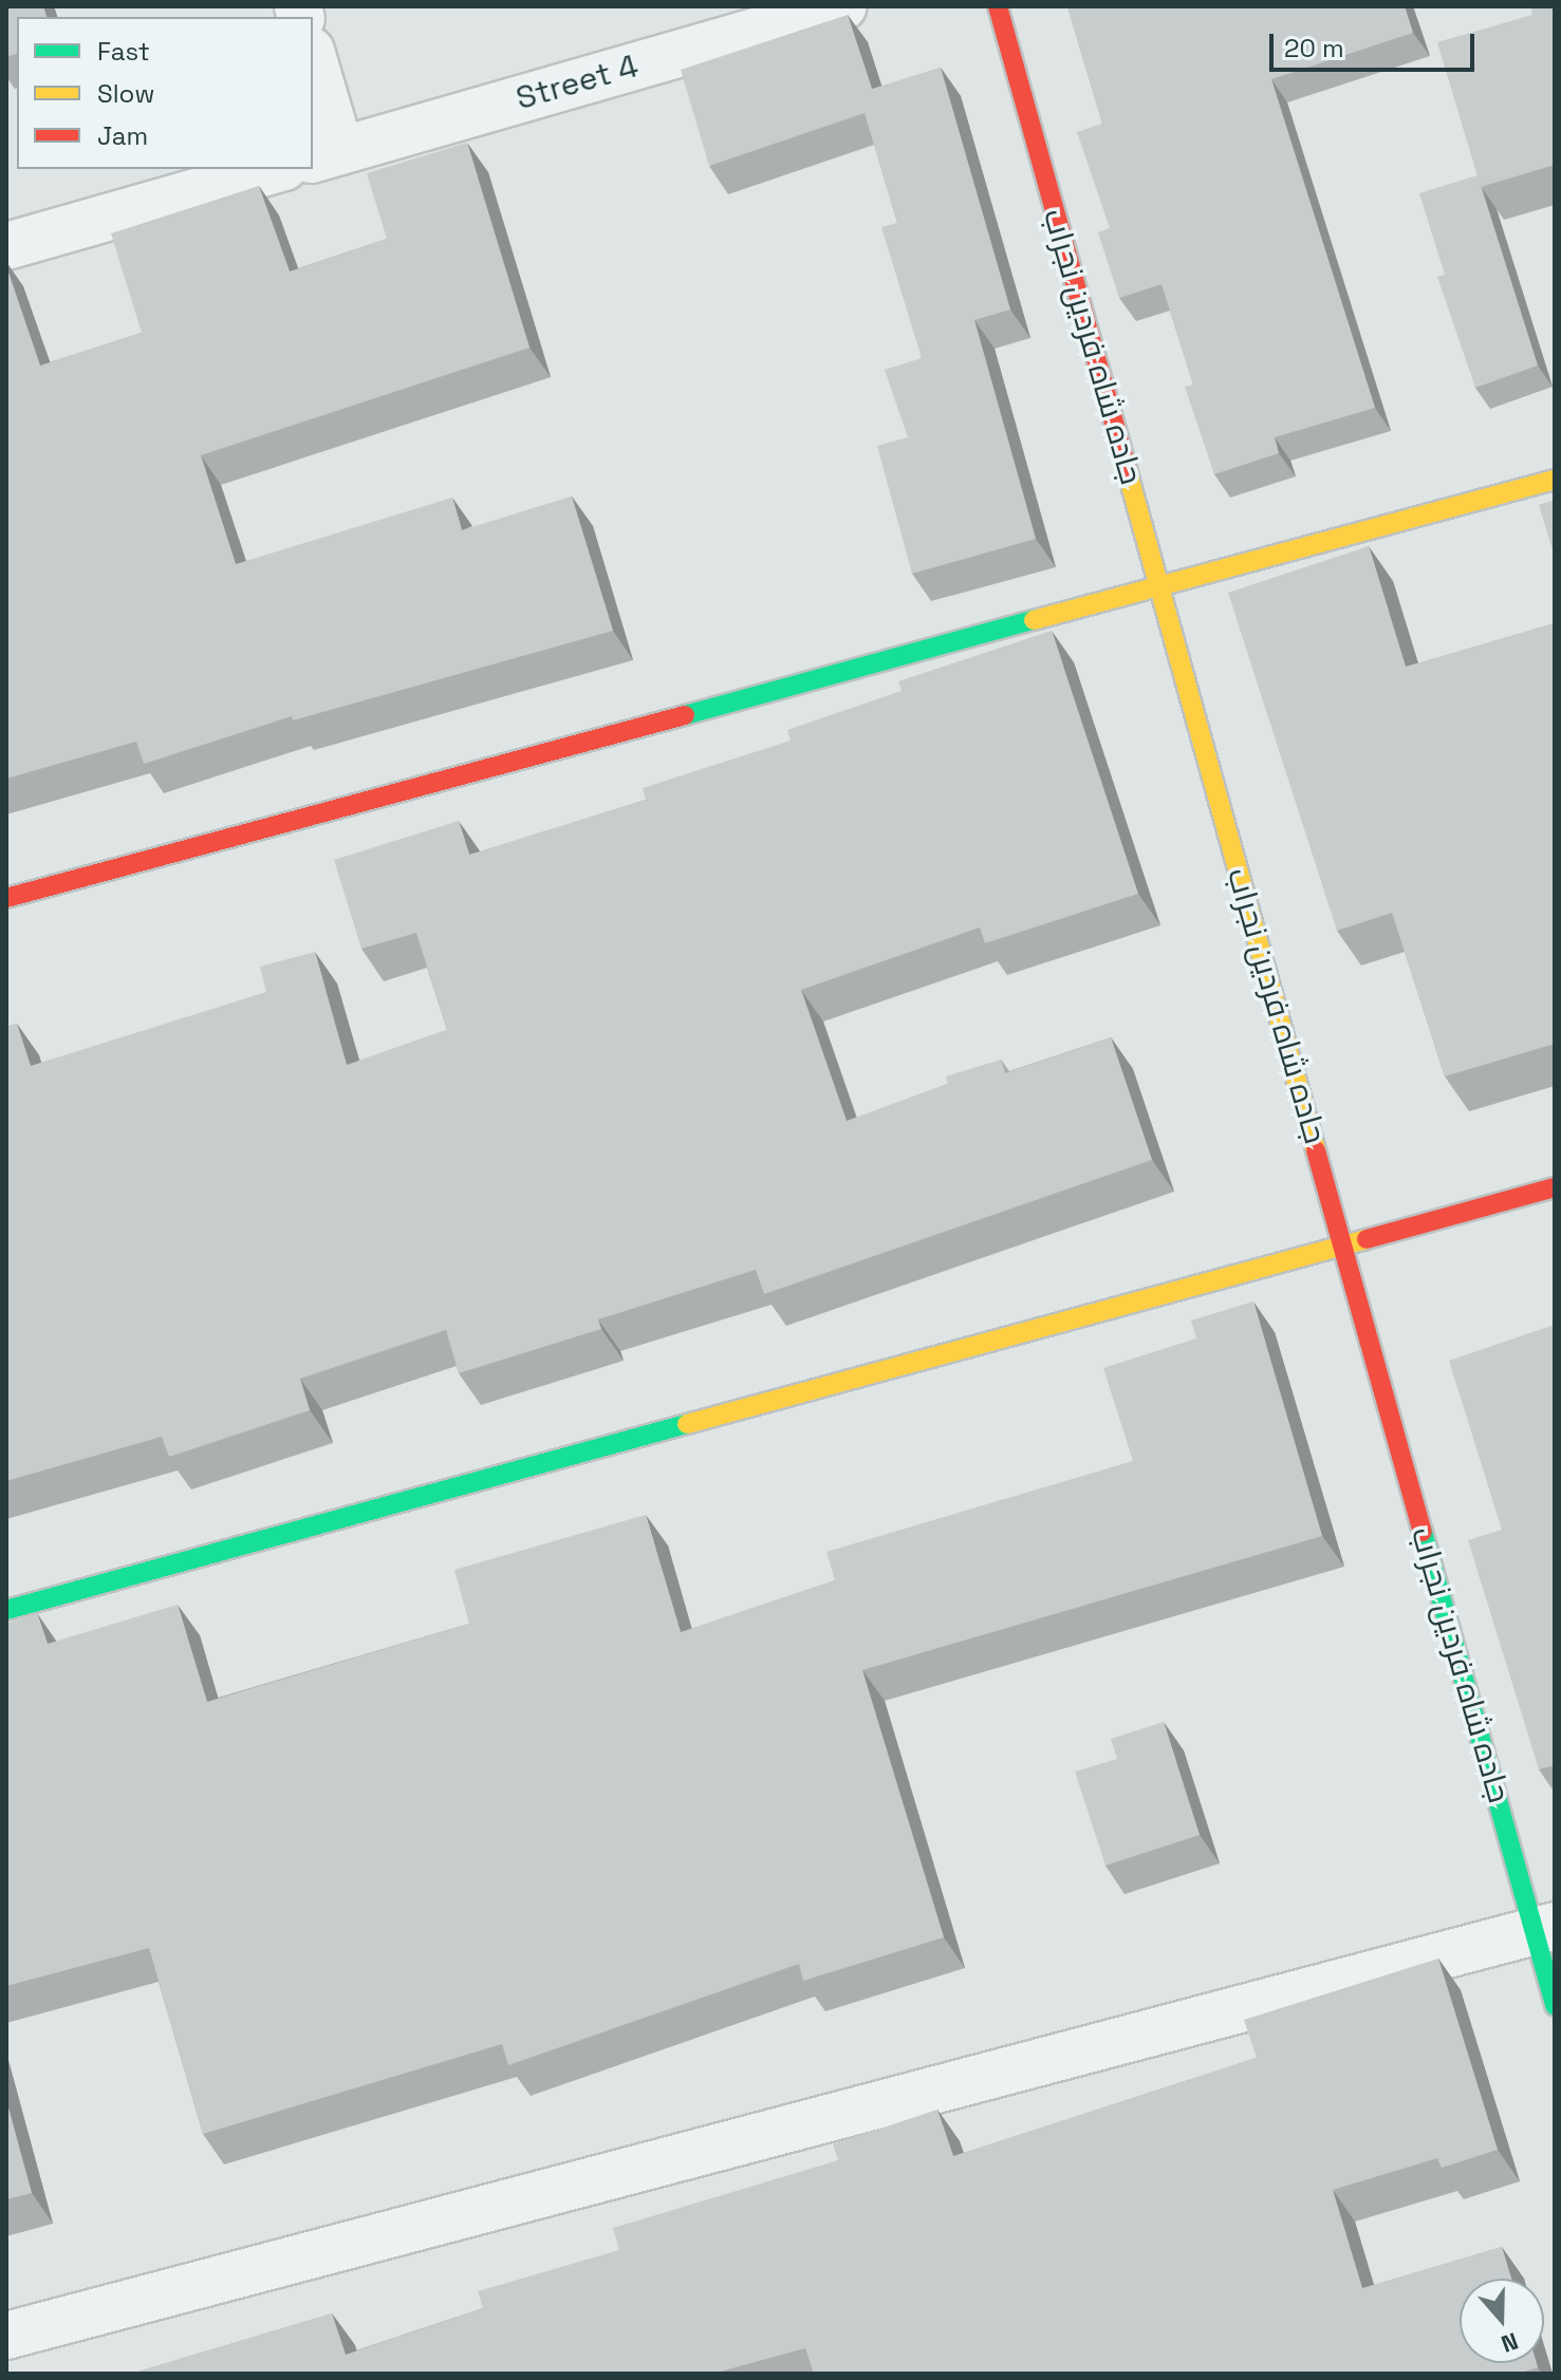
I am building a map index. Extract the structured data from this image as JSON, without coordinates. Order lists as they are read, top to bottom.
{
  "streets": {
    "street": ["Street 4", "جاده شاه فردین نجراب"]
  },
  "legend": ["Fast", "Slow", "Jam"],
  "scale_bar": "20 m",
  "north": "bottom"
}
